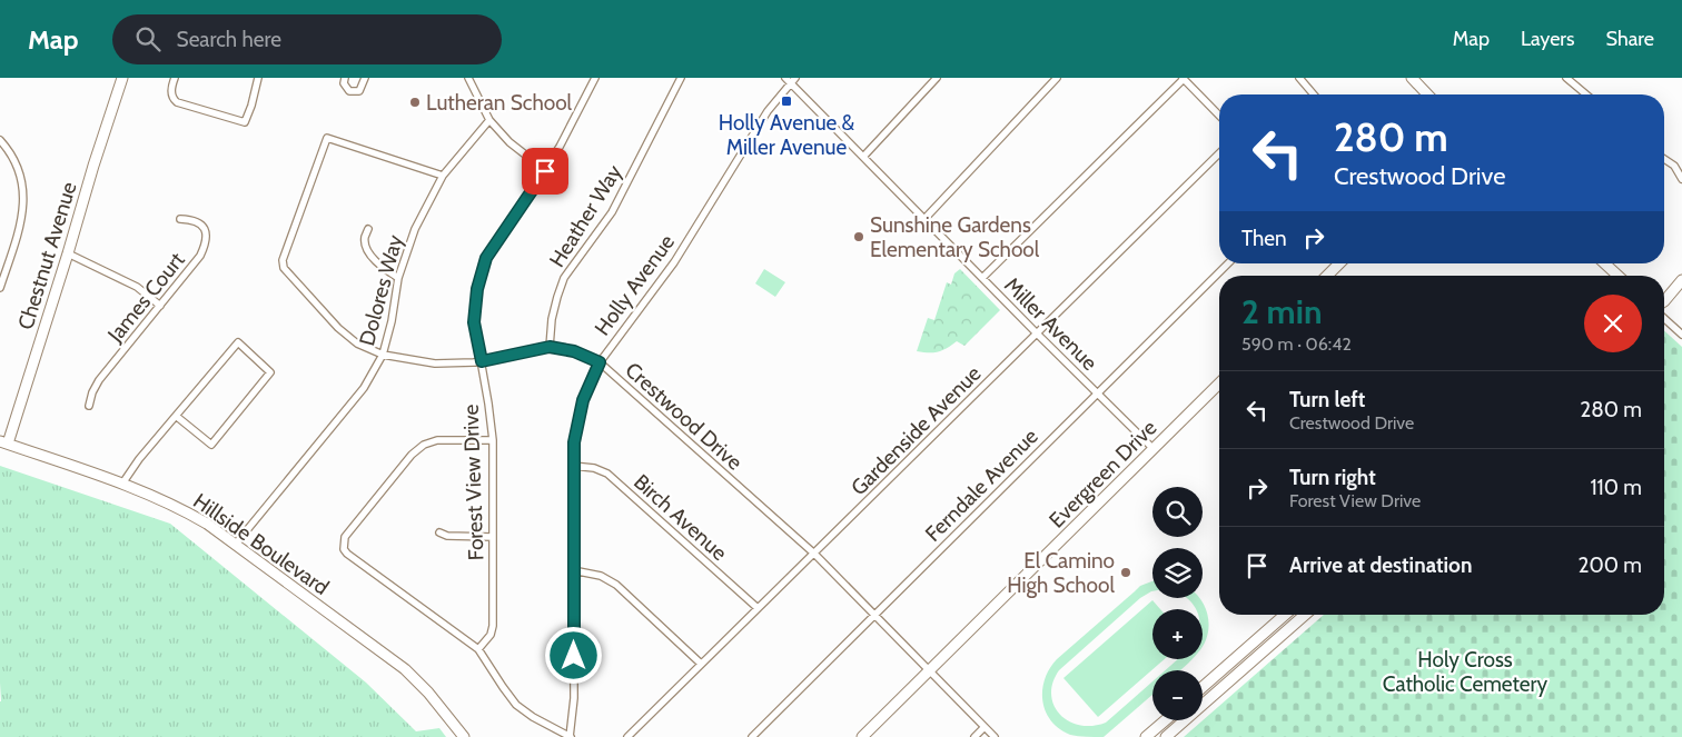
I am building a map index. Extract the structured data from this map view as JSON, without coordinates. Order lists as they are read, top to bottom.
{
  "streets": {
    "main road": ["Chestnut Avenue", "Evergreen Drive", "Hillside Boulevard"],
    "street": [
      "Heather Way",
      "Holly Avenue",
      "Dolores Way",
      "James Court",
      "Miller Avenue",
      "Crestwood Drive",
      "Gardenside Avenue",
      "Forest View Drive",
      "Ferndale Avenue",
      "Birch Avenue"
    ]
  },
  "crossings": [
    ["Heather Way", "Crestwood Drive"],
    ["Chestnut Avenue", "Hillside Boulevard"],
    ["Holly Avenue", "Miller Avenue"],
    ["Holly Avenue", "Crestwood Drive"],
    ["Holly Avenue", "Birch Avenue"],
    ["Dolores Way", "Crestwood Drive"],
    ["Dolores Way", "Hillside Boulevard"],
    ["Miller Avenue", "Gardenside Avenue"],
    ["Miller Avenue", "Evergreen Drive"],
    ["Miller Avenue", "Ferndale Avenue"],
    ["Crestwood Drive", "Gardenside Avenue"],
    ["Crestwood Drive", "Evergreen Drive"],
    ["Crestwood Drive", "Forest View Drive"],
    ["Crestwood Drive", "Ferndale Avenue"],
    ["Gardenside Avenue", "Birch Avenue"]
  ],
  "parks": ["Holy Cross Catholic Cemetery"],
  "places": {
    "transit": ["Holly Avenue & Miller Avenue"],
    "other": ["Lutheran School", "Sunshine Gardens Elementary School", "El Camino High School"]
  },
  "page": {
    "header": "Map",
    "search": "Search here",
    "nav": ["Map", "Layers", "Share"],
    "turn": ["280 m", "Crestwood Drive"],
    "then": "Then",
    "heading": ["2 min", "590 m · 06:42"],
    "list": [
      {
        "name": "Turn left",
        "note": "Crestwood Drive",
        "value": "280 m"
      },
      {
        "name": "Turn right",
        "note": "Forest View Drive",
        "value": "110 m"
      },
      {
        "name": "Arrive at destination",
        "value": "200 m"
      }
    ],
    "map_buttons": ["+", "−"]
  }
}
